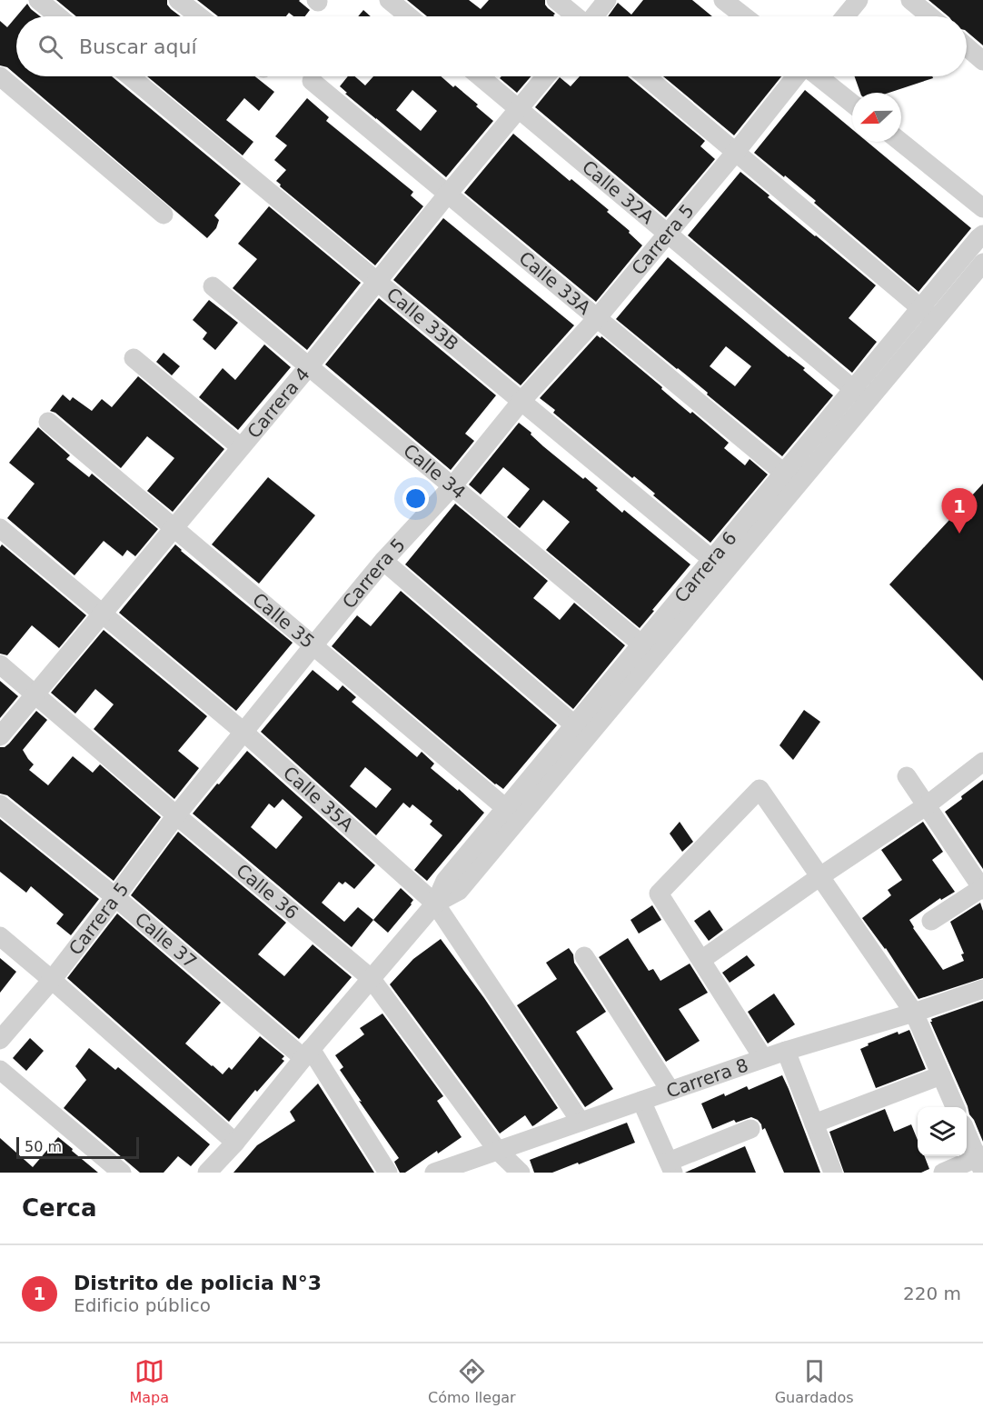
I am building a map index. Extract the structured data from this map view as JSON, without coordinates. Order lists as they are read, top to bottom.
{
  "streets": {
    "street": [
      "Calle 32A",
      "Carrera 5",
      "Calle 33A",
      "Calle 33B",
      "Carrera 4",
      "Calle 34",
      "Carrera 6",
      "Calle 35",
      "Calle 35A",
      "Calle 36",
      "Calle 37",
      "Carrera 8"
    ]
  },
  "crossings": [
    ["Calle 32A", "Carrera 5"],
    ["Calle 32A", "Carrera 4"],
    ["Calle 32A", "Carrera 6"],
    ["Carrera 5", "Calle 33A"],
    ["Carrera 5", "Calle 33B"],
    ["Carrera 5", "Calle 34"],
    ["Carrera 5", "Calle 35"],
    ["Carrera 5", "Calle 35A"],
    ["Carrera 5", "Calle 36"],
    ["Carrera 5", "Calle 37"],
    ["Calle 33A", "Carrera 4"],
    ["Calle 33A", "Carrera 6"],
    ["Calle 33B", "Carrera 4"],
    ["Calle 33B", "Carrera 6"],
    ["Carrera 4", "Calle 34"],
    ["Carrera 4", "Calle 35"],
    ["Carrera 4", "Calle 35A"],
    ["Carrera 4", "Calle 36"],
    ["Calle 34", "Carrera 6"],
    ["Carrera 6", "Calle 35"],
    ["Carrera 6", "Calle 35A"],
    ["Carrera 6", "Calle 36"],
    ["Carrera 6", "Calle 37"],
    ["Calle 35A", "Carrera 8"],
    ["Calle 36", "Carrera 8"]
  ],
  "scale_bar": "50 m",
  "north": "left",
  "page": {
    "search": "Buscar aquí",
    "pins": "1",
    "scale": "50 m",
    "heading": "Cerca",
    "list": [
      {
        "mark": "1",
        "name": "Distrito de policia N°3",
        "note": "Edificio público",
        "value": "220 m"
      }
    ],
    "nav": ["Mapa", "Cómo llegar", "Guardados"]
  }
}
